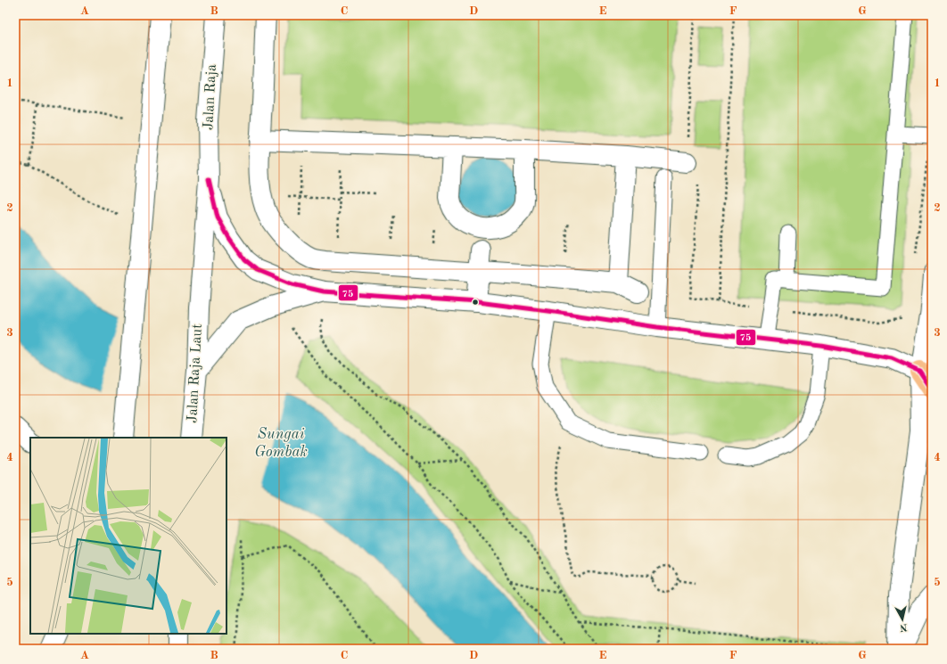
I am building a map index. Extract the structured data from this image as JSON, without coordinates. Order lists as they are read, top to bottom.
{
  "streets": {
    "street": ["Jalan Raja", "Jalan Raja Laut"]
  },
  "crossings": [
    ["Jalan Raja", "Jalan Raja Laut"]
  ],
  "water": ["Sungai Gombak"],
  "lines": ["transit line 75"],
  "north": "bottom",
  "grid": {
    "columns": [
      "A",
      "B",
      "C",
      "D",
      "E",
      "F",
      "G"
    ],
    "rows": [
      "1",
      "2",
      "3",
      "4",
      "5"
    ]
  }
}
